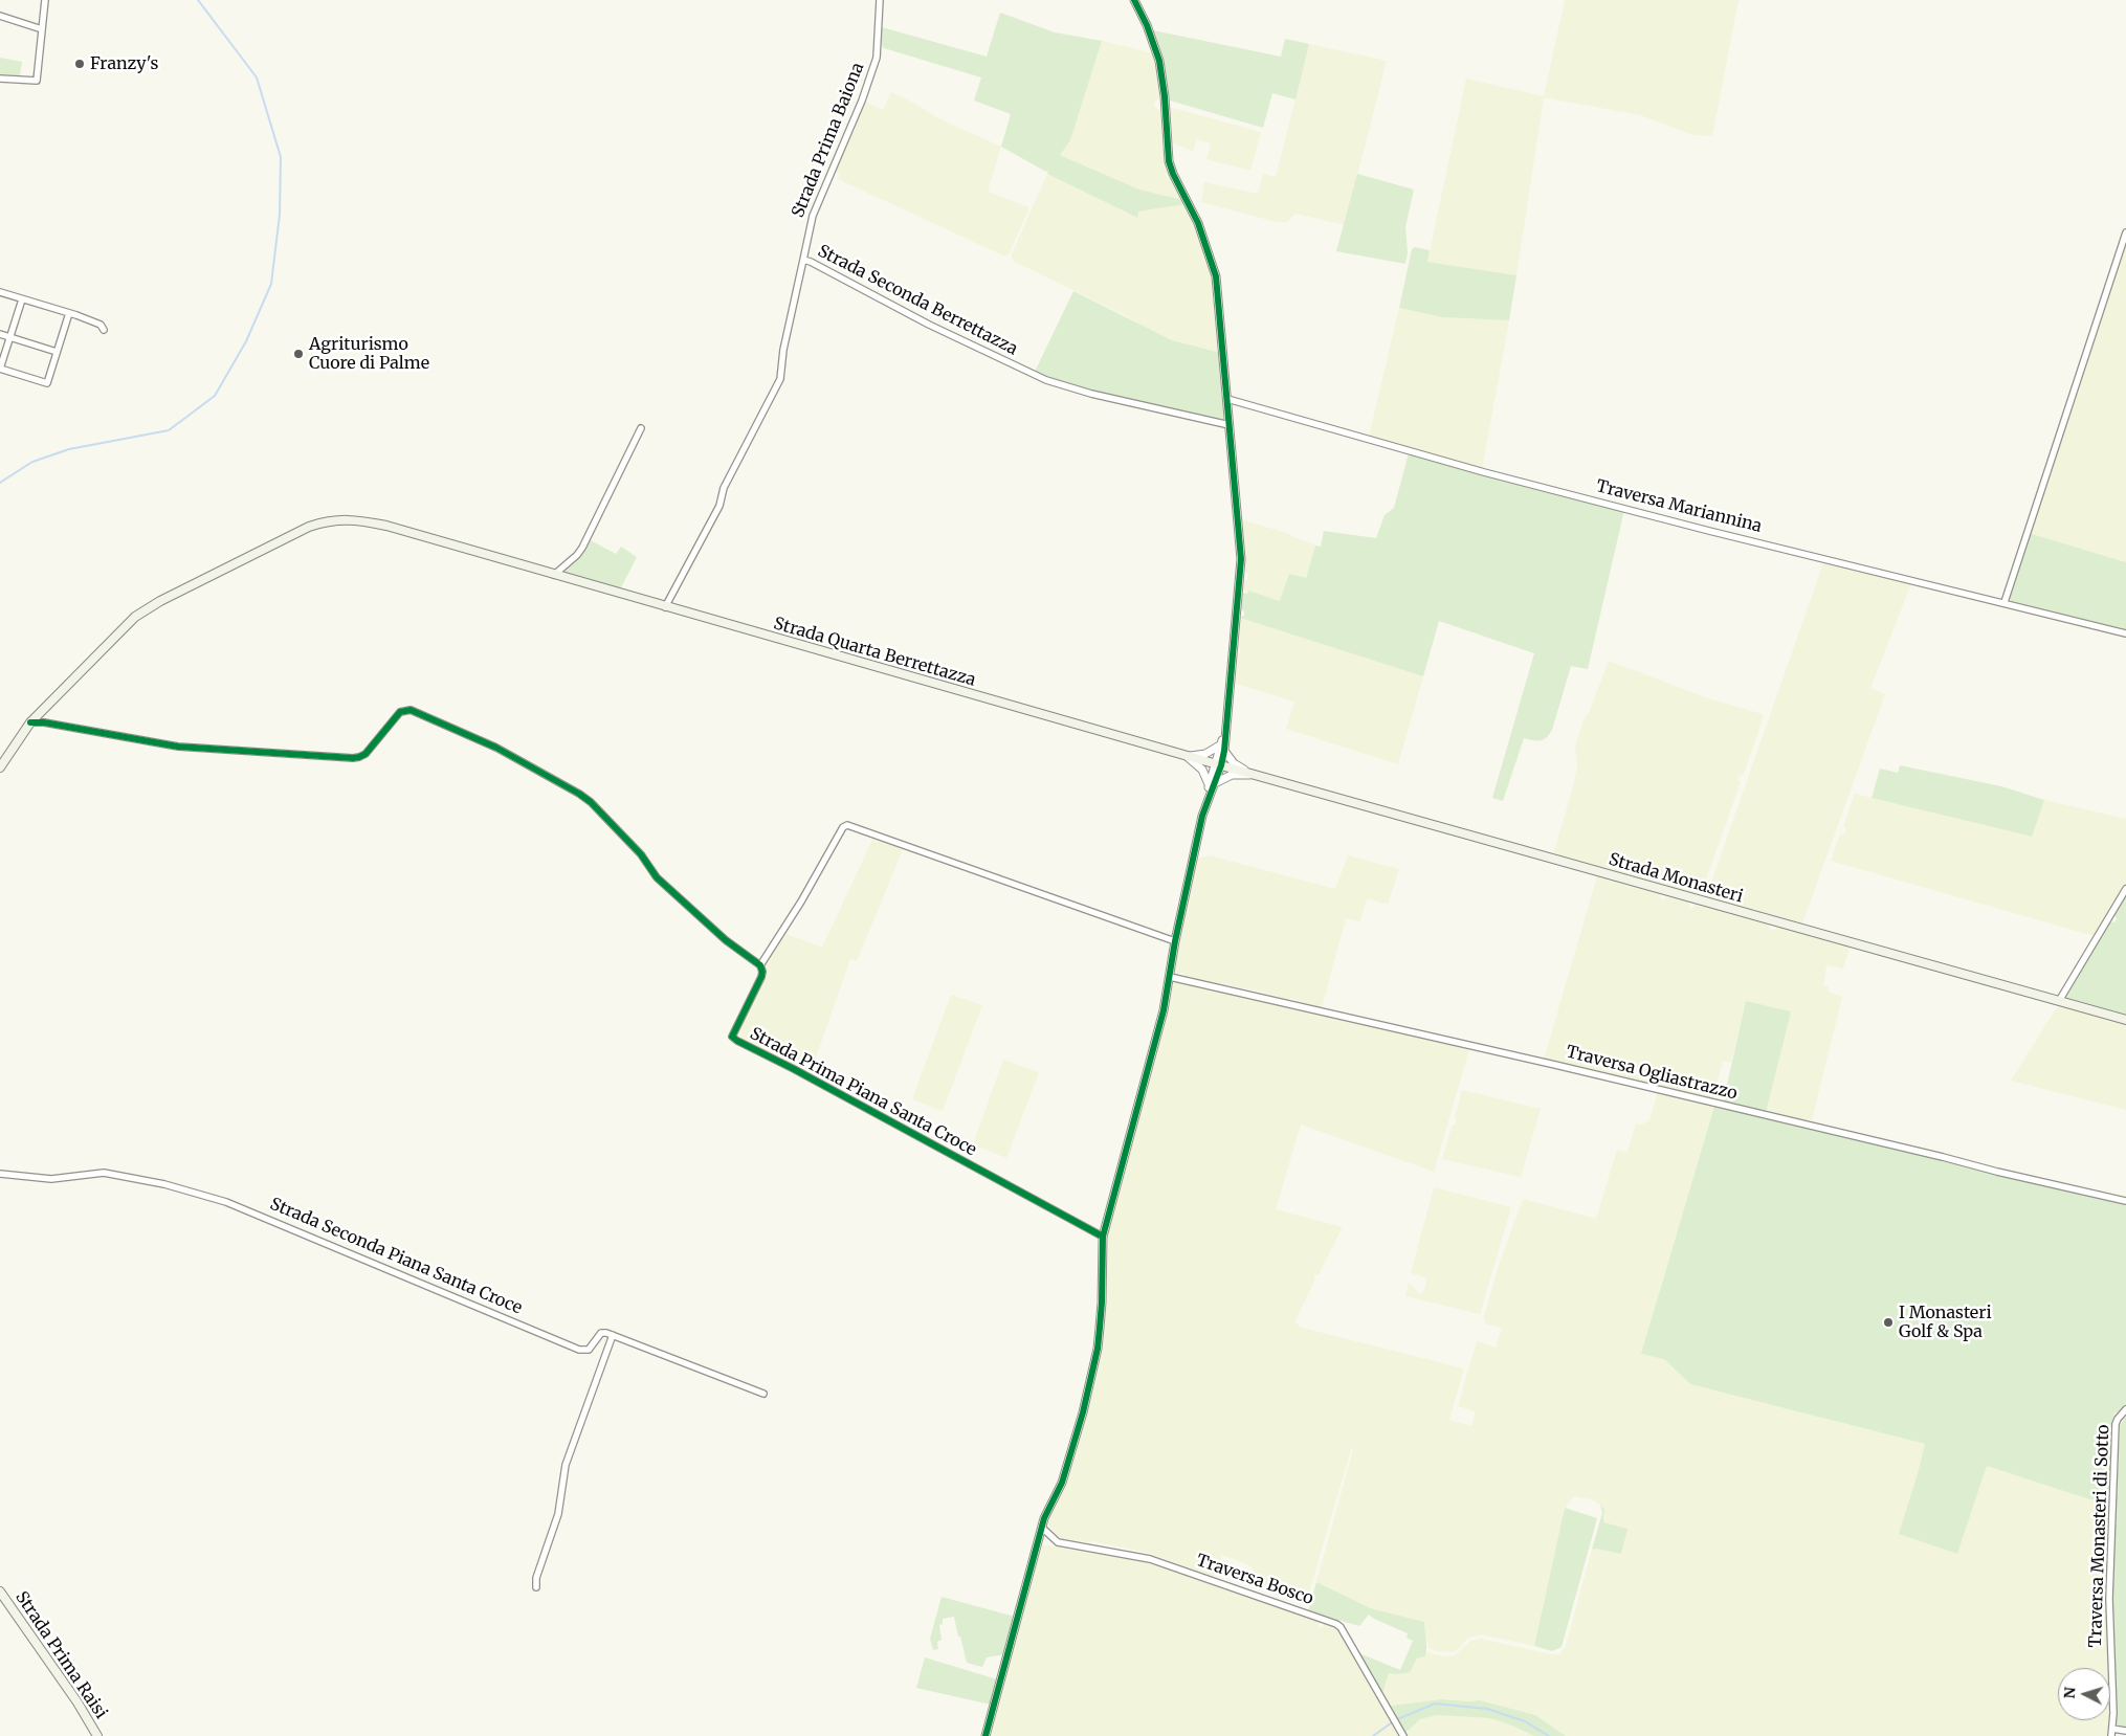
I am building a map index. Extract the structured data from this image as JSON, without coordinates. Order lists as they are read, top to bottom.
{
  "streets": {
    "main road": ["Strada Quarta Berrettazza", "Strada Monasteri", "Strada Prima Raisi"],
    "street": [
      "Strada Prima Baiona",
      "Strada Seconda Berrettazza",
      "Traversa Mariannina",
      "Traversa Ogliastrazzo",
      "Strada Prima Piana Santa Croce",
      "Strada Seconda Piana Santa Croce",
      "Traversa Monasteri di Sotto",
      "Traversa Bosco"
    ]
  },
  "crossings": [
    ["Strada Prima Baiona", "Strada Seconda Berrettazza"],
    ["Strada Seconda Berrettazza", "Strada Quarta Berrettazza"],
    ["Strada Quarta Berrettazza", "Strada Monasteri"]
  ],
  "places": ["Franzy's", "Agriturismo Cuore di Palme", "I Monasteri Golf & Spa"],
  "north": "left"
}
